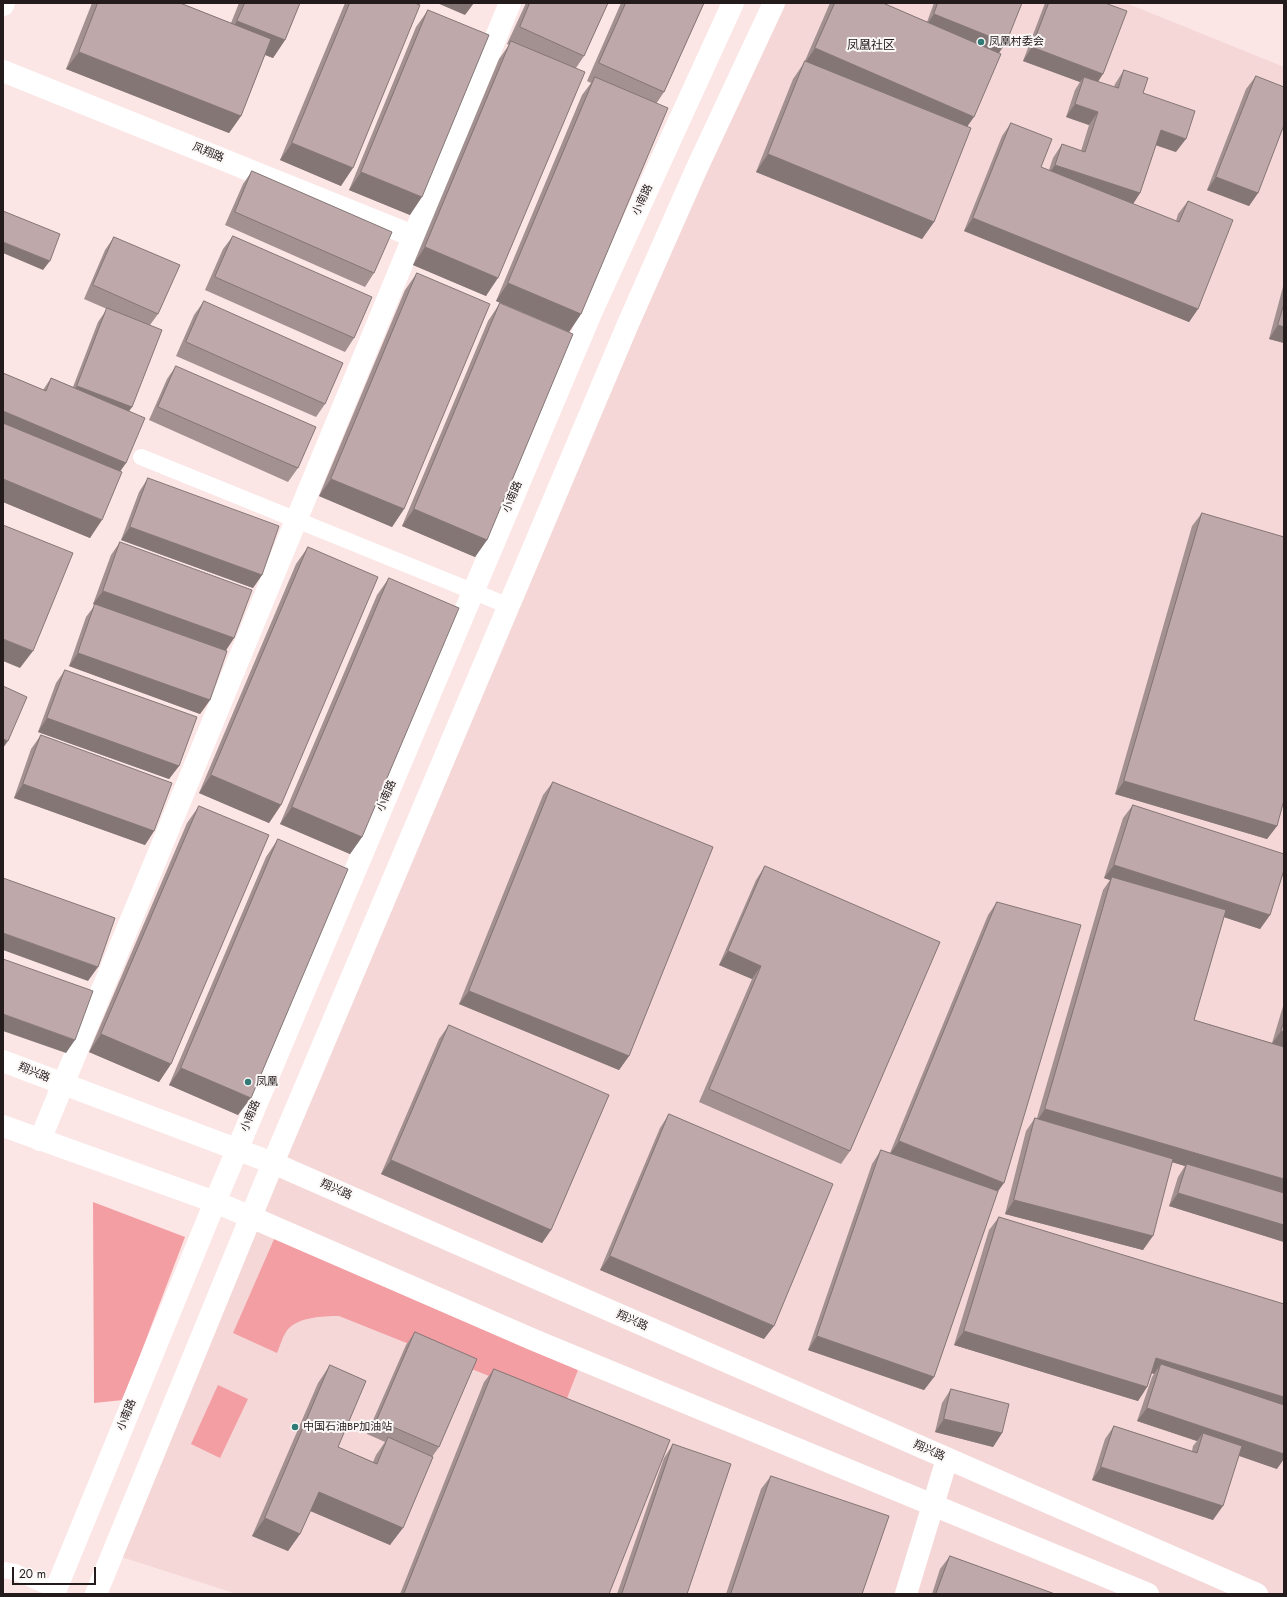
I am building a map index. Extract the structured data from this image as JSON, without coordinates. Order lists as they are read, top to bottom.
{
  "streets": {
    "main road": ["凤翔路", "小南路", "翔兴路"]
  },
  "crossings": [
    ["小南路", "翔兴路"]
  ],
  "districts": ["凤凰社区"],
  "places": ["凤凰村委会", "凤凰", "中国石油BP加油站"],
  "scale_bar": "20 m"
}
